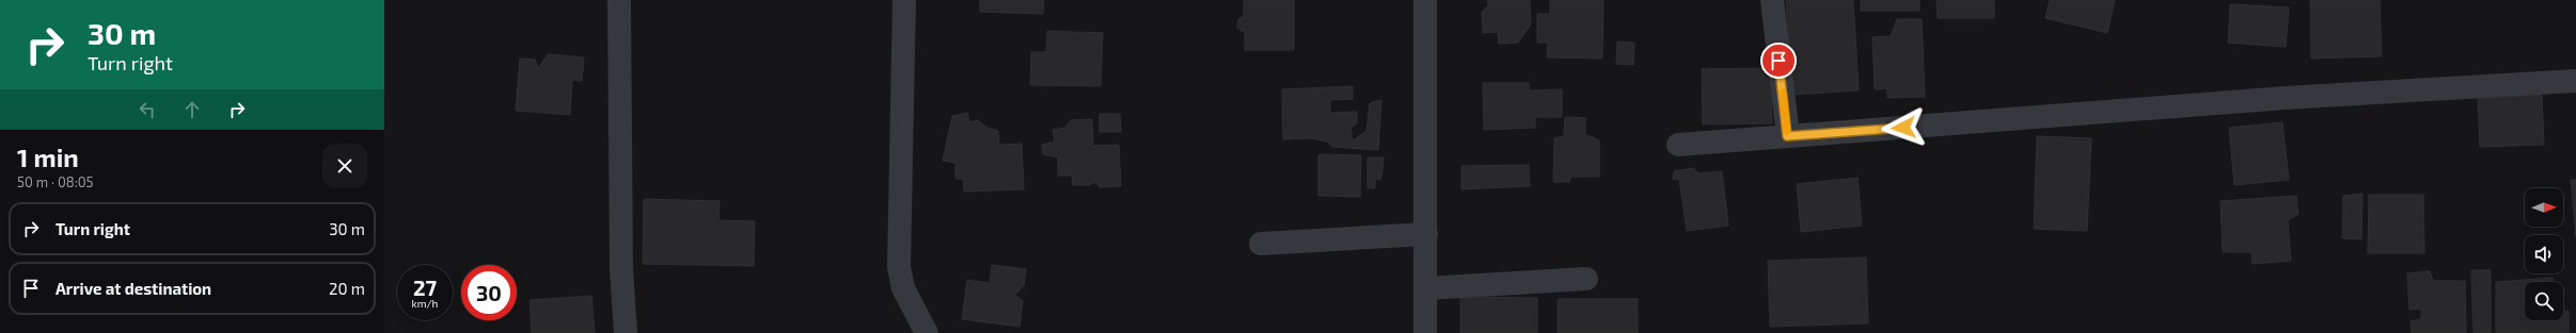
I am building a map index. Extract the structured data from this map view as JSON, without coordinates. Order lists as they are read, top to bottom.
{
  "north": "right",
  "page": {
    "turn": ["30 m", "Turn right"],
    "heading": ["1 min", "50 m · 08:05"],
    "list": [
      {
        "name": "Turn right",
        "value": "30 m"
      },
      {
        "name": "Arrive at destination",
        "value": "20 m"
      }
    ],
    "speed": "27 km/h",
    "limit": "30"
  }
}
